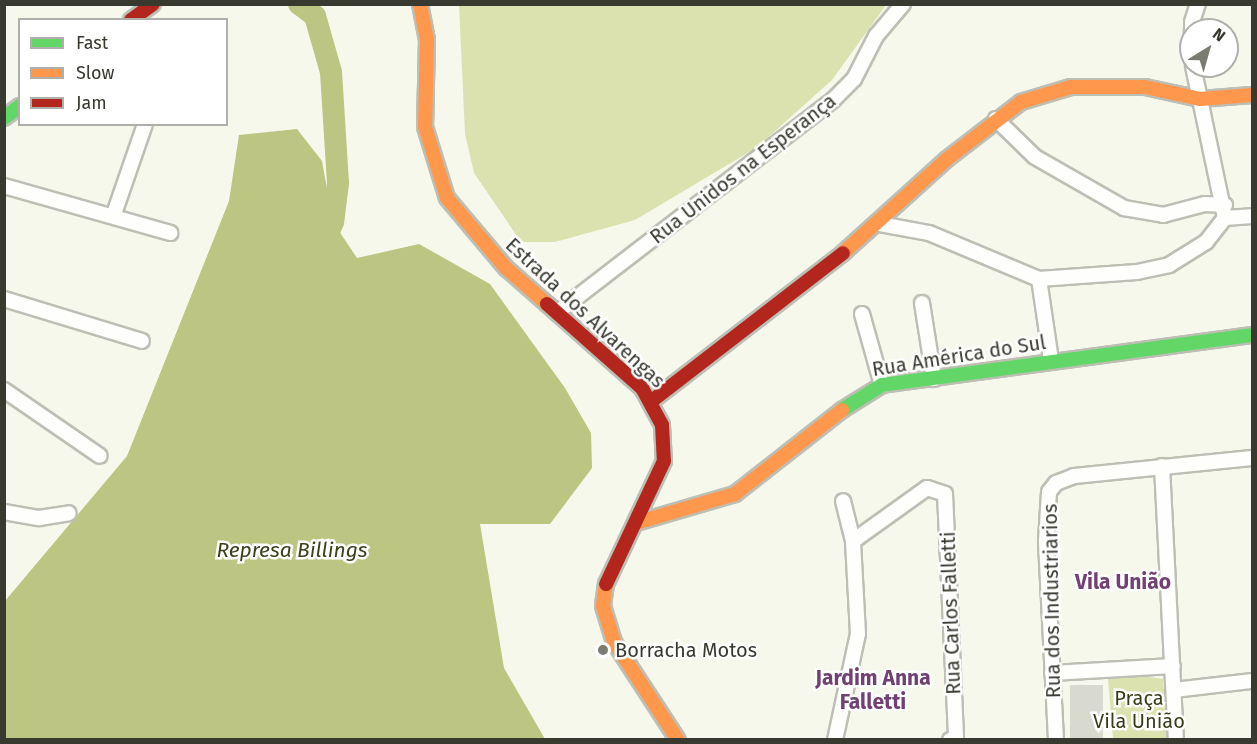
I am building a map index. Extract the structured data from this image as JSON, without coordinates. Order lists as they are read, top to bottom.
{
  "streets": {
    "street": [
      "Rua Unidos na Esperança",
      "Estrada dos Alvarengas",
      "Rua América do Sul",
      "Rua dos Industriarios",
      "Rua Carlos Falletti"
    ]
  },
  "crossings": [
    ["Rua Unidos na Esperança", "Estrada dos Alvarengas"],
    ["Estrada dos Alvarengas", "Rua América do Sul"]
  ],
  "districts": ["Vila União", "Jardim Anna Falletti"],
  "water": ["Represa Billings"],
  "parks": ["Praça Vila União"],
  "places": ["Borracha Motos"],
  "legend": ["Fast", "Slow", "Jam"],
  "north": "top right"
}
